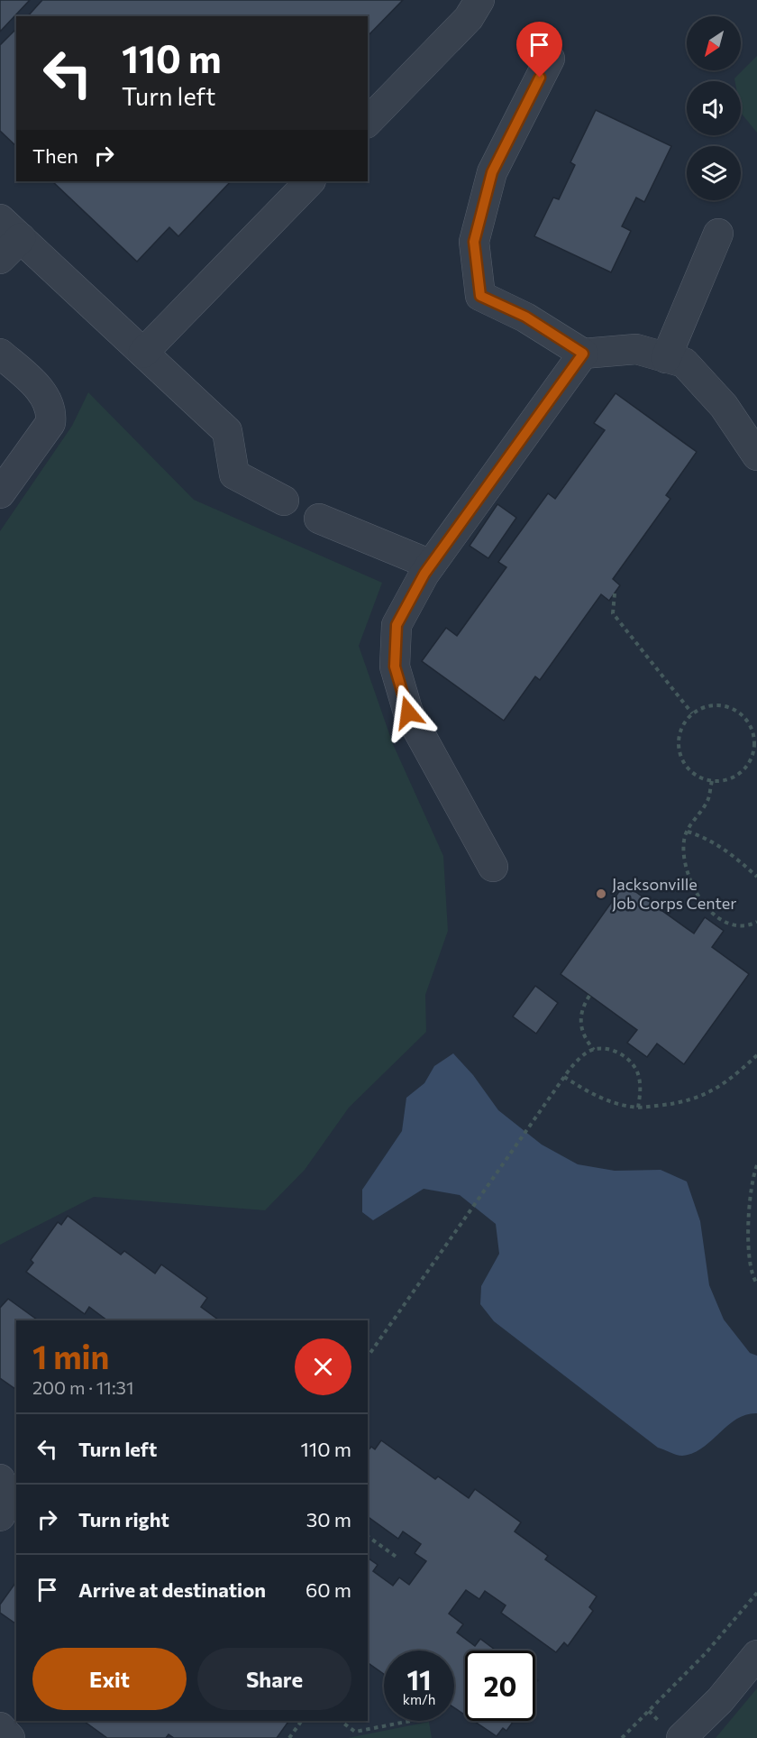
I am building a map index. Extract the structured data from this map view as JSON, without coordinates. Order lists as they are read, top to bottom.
{
  "places": ["Jacksonville Job Corps Center"],
  "north": "bottom left",
  "page": {
    "turn": ["110 m", "Turn left"],
    "then": "Then",
    "heading": ["1 min", "200 m · 11:31"],
    "list": [
      {
        "name": "Turn left",
        "value": "110 m"
      },
      {
        "name": "Turn right",
        "value": "30 m"
      },
      {
        "name": "Arrive at destination",
        "value": "60 m"
      }
    ],
    "buttons": ["Exit", "Share"],
    "speed": "11 km/h",
    "limit": "20"
  }
}
